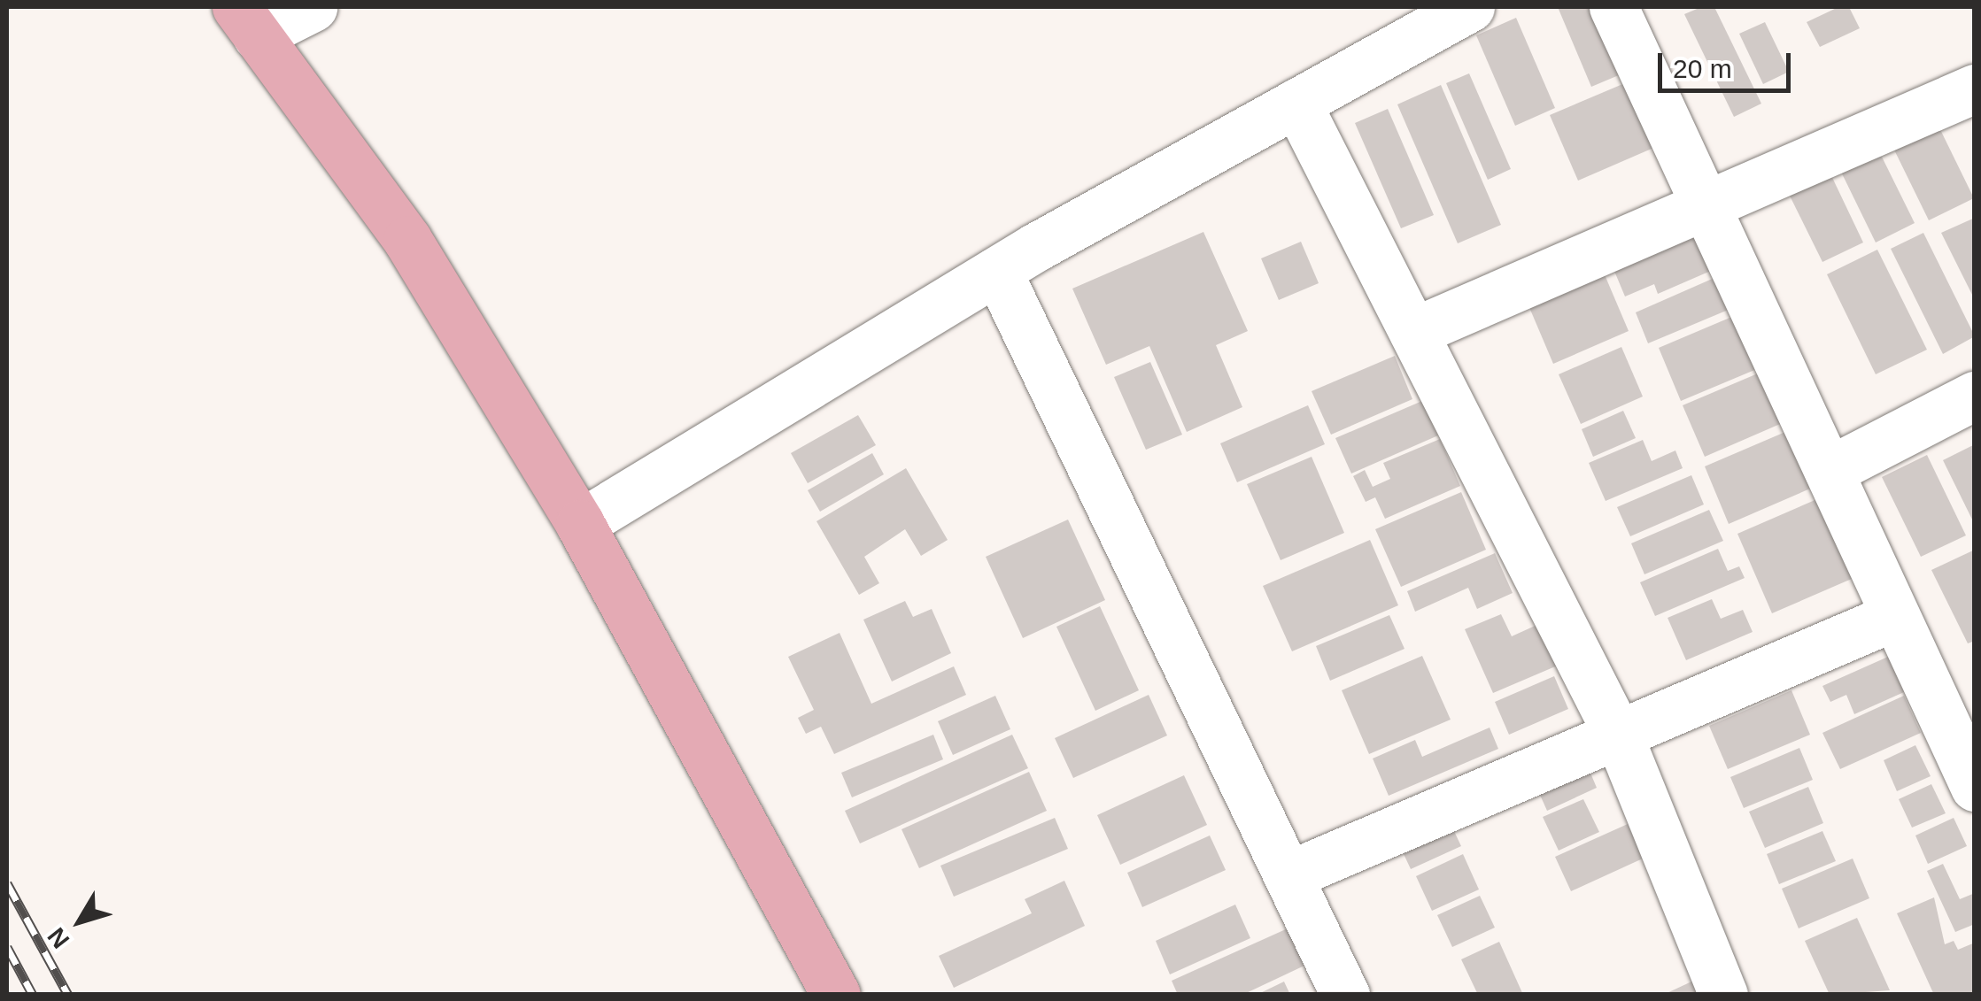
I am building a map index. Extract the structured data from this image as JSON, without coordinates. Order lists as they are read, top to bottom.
{
  "scale_bar": "20 m",
  "north": "bottom left"
}
